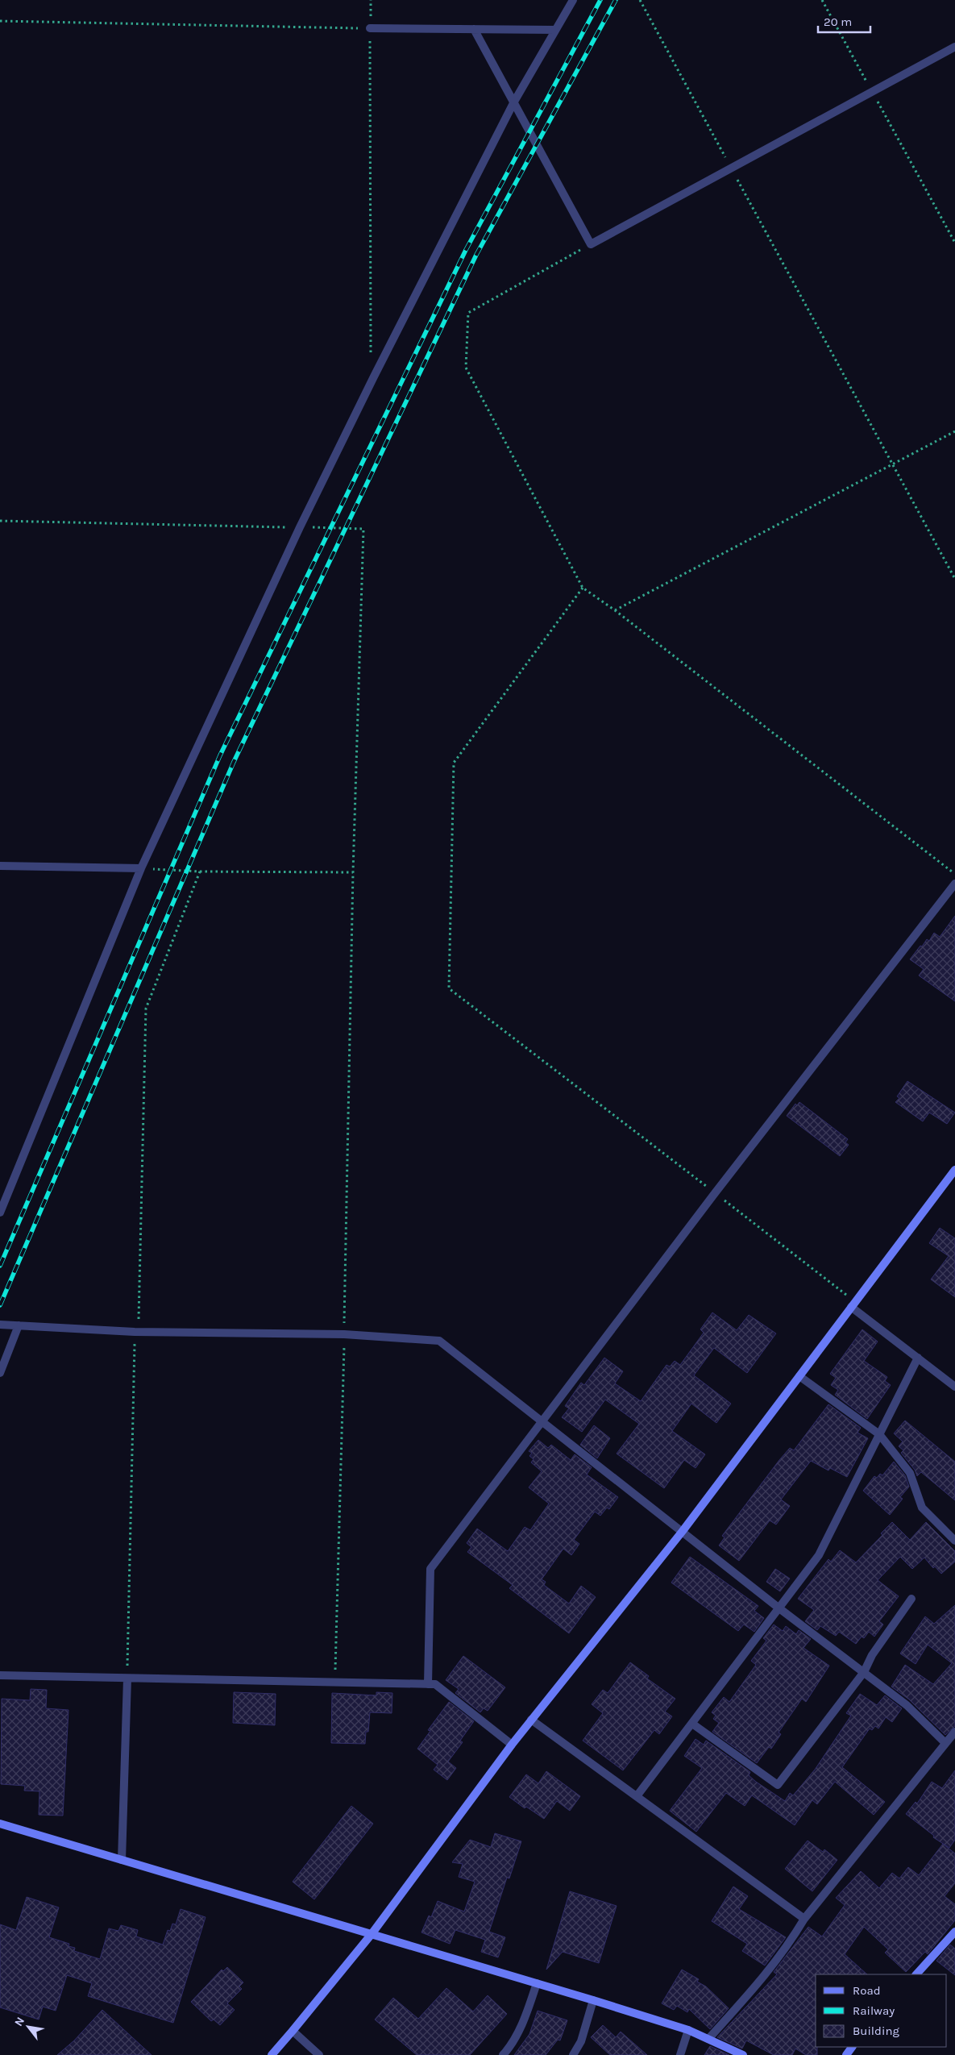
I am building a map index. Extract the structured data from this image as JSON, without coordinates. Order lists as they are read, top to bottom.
{
  "legend": ["Road", "Railway", "Building"],
  "scale_bar": "20 m",
  "north": "top left"
}
